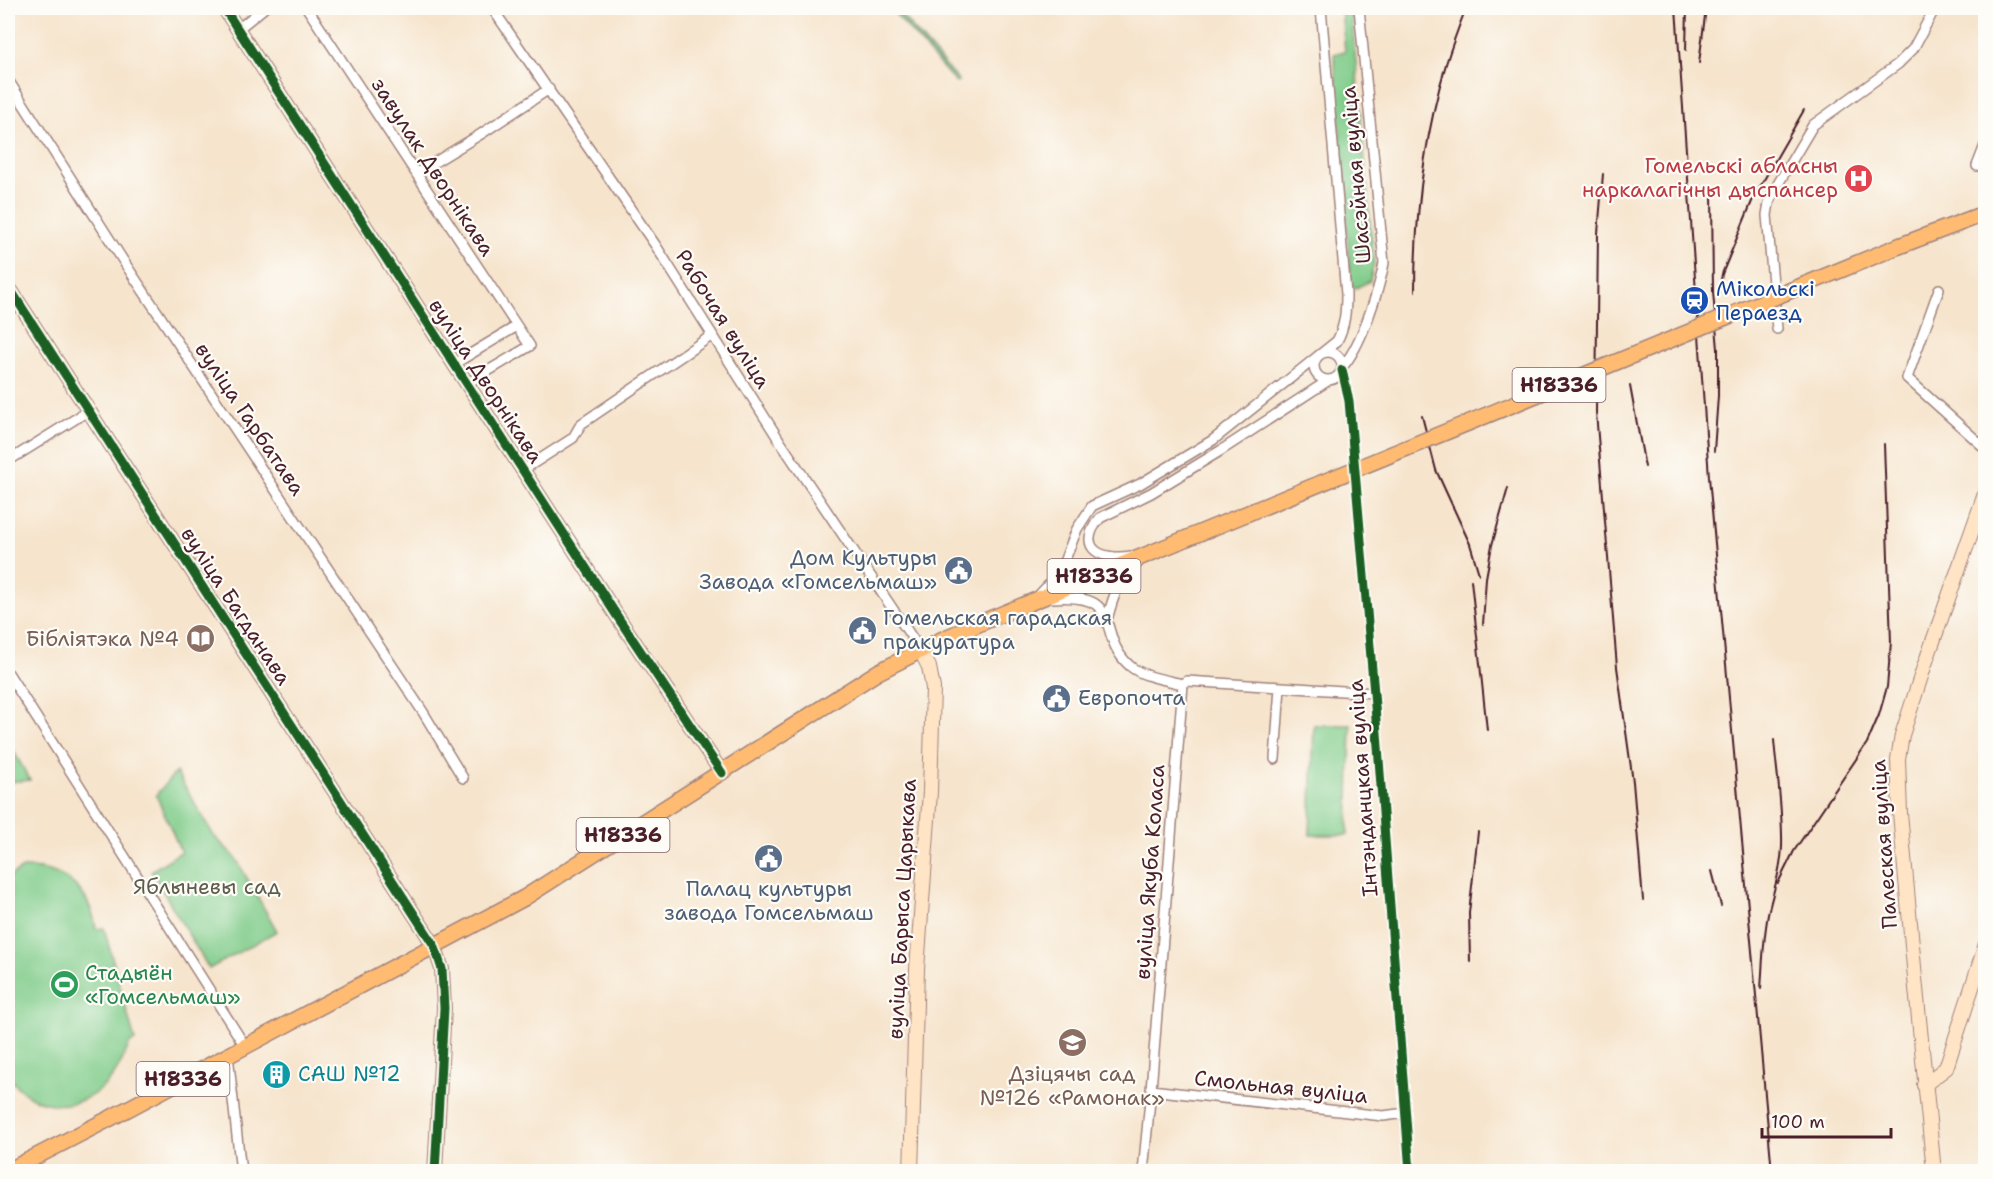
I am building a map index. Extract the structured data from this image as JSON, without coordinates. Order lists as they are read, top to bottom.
{
  "streets": {
    "main road": ["Н18336"],
    "street": [
      "завулак Дворнікава",
      "Шасэйная вуліца",
      "Рабочая вуліца",
      "вуліца Дворнікава",
      "вуліца Гарбатава",
      "вуліца Багданава",
      "Інтэнданцкая вуліца",
      "Палеская вуліца",
      "вуліца Якуба Коласа",
      "вуліца Барыса Царыкава",
      "Смольная вуліца"
    ]
  },
  "crossings": [
    ["завулак Дворнікава", "вуліца Дворнікава"],
    ["Шасэйная вуліца", "Н18336"],
    ["Шасэйная вуліца", "Інтэнданцкая вуліца"],
    ["Рабочая вуліца", "Н18336"],
    ["Рабочая вуліца", "вуліца Барыса Царыкава"],
    ["вуліца Дворнікава", "Н18336"],
    ["Н18336", "вуліца Багданава"],
    ["Н18336", "вуліца Барыса Царыкава"],
    ["Інтэнданцкая вуліца", "вуліца Якуба Коласа"],
    ["Інтэнданцкая вуліца", "Смольная вуліца"],
    ["вуліца Якуба Коласа", "Смольная вуліца"]
  ],
  "parks": ["Яблыневы сад"],
  "places": {
    "hospital": ["Гомельскі абласны наркалагічны дыспансер"],
    "station": ["Мікольскі Пераезд"],
    "public building": [
      "Дом Культуры Завода «Гомсельмаш»",
      "Гомельская гарадская пракуратура",
      "Европочта",
      "Палац культуры завода Гомсельмаш"
    ],
    "library": ["Бібліятэка №4"],
    "sports": ["Стадыён «Гомсельмаш»"],
    "school or university": ["Дзіцячы сад №126 «Рамонак»"],
    "building": ["САШ №12"]
  },
  "scale_bar": "100 m"
}
